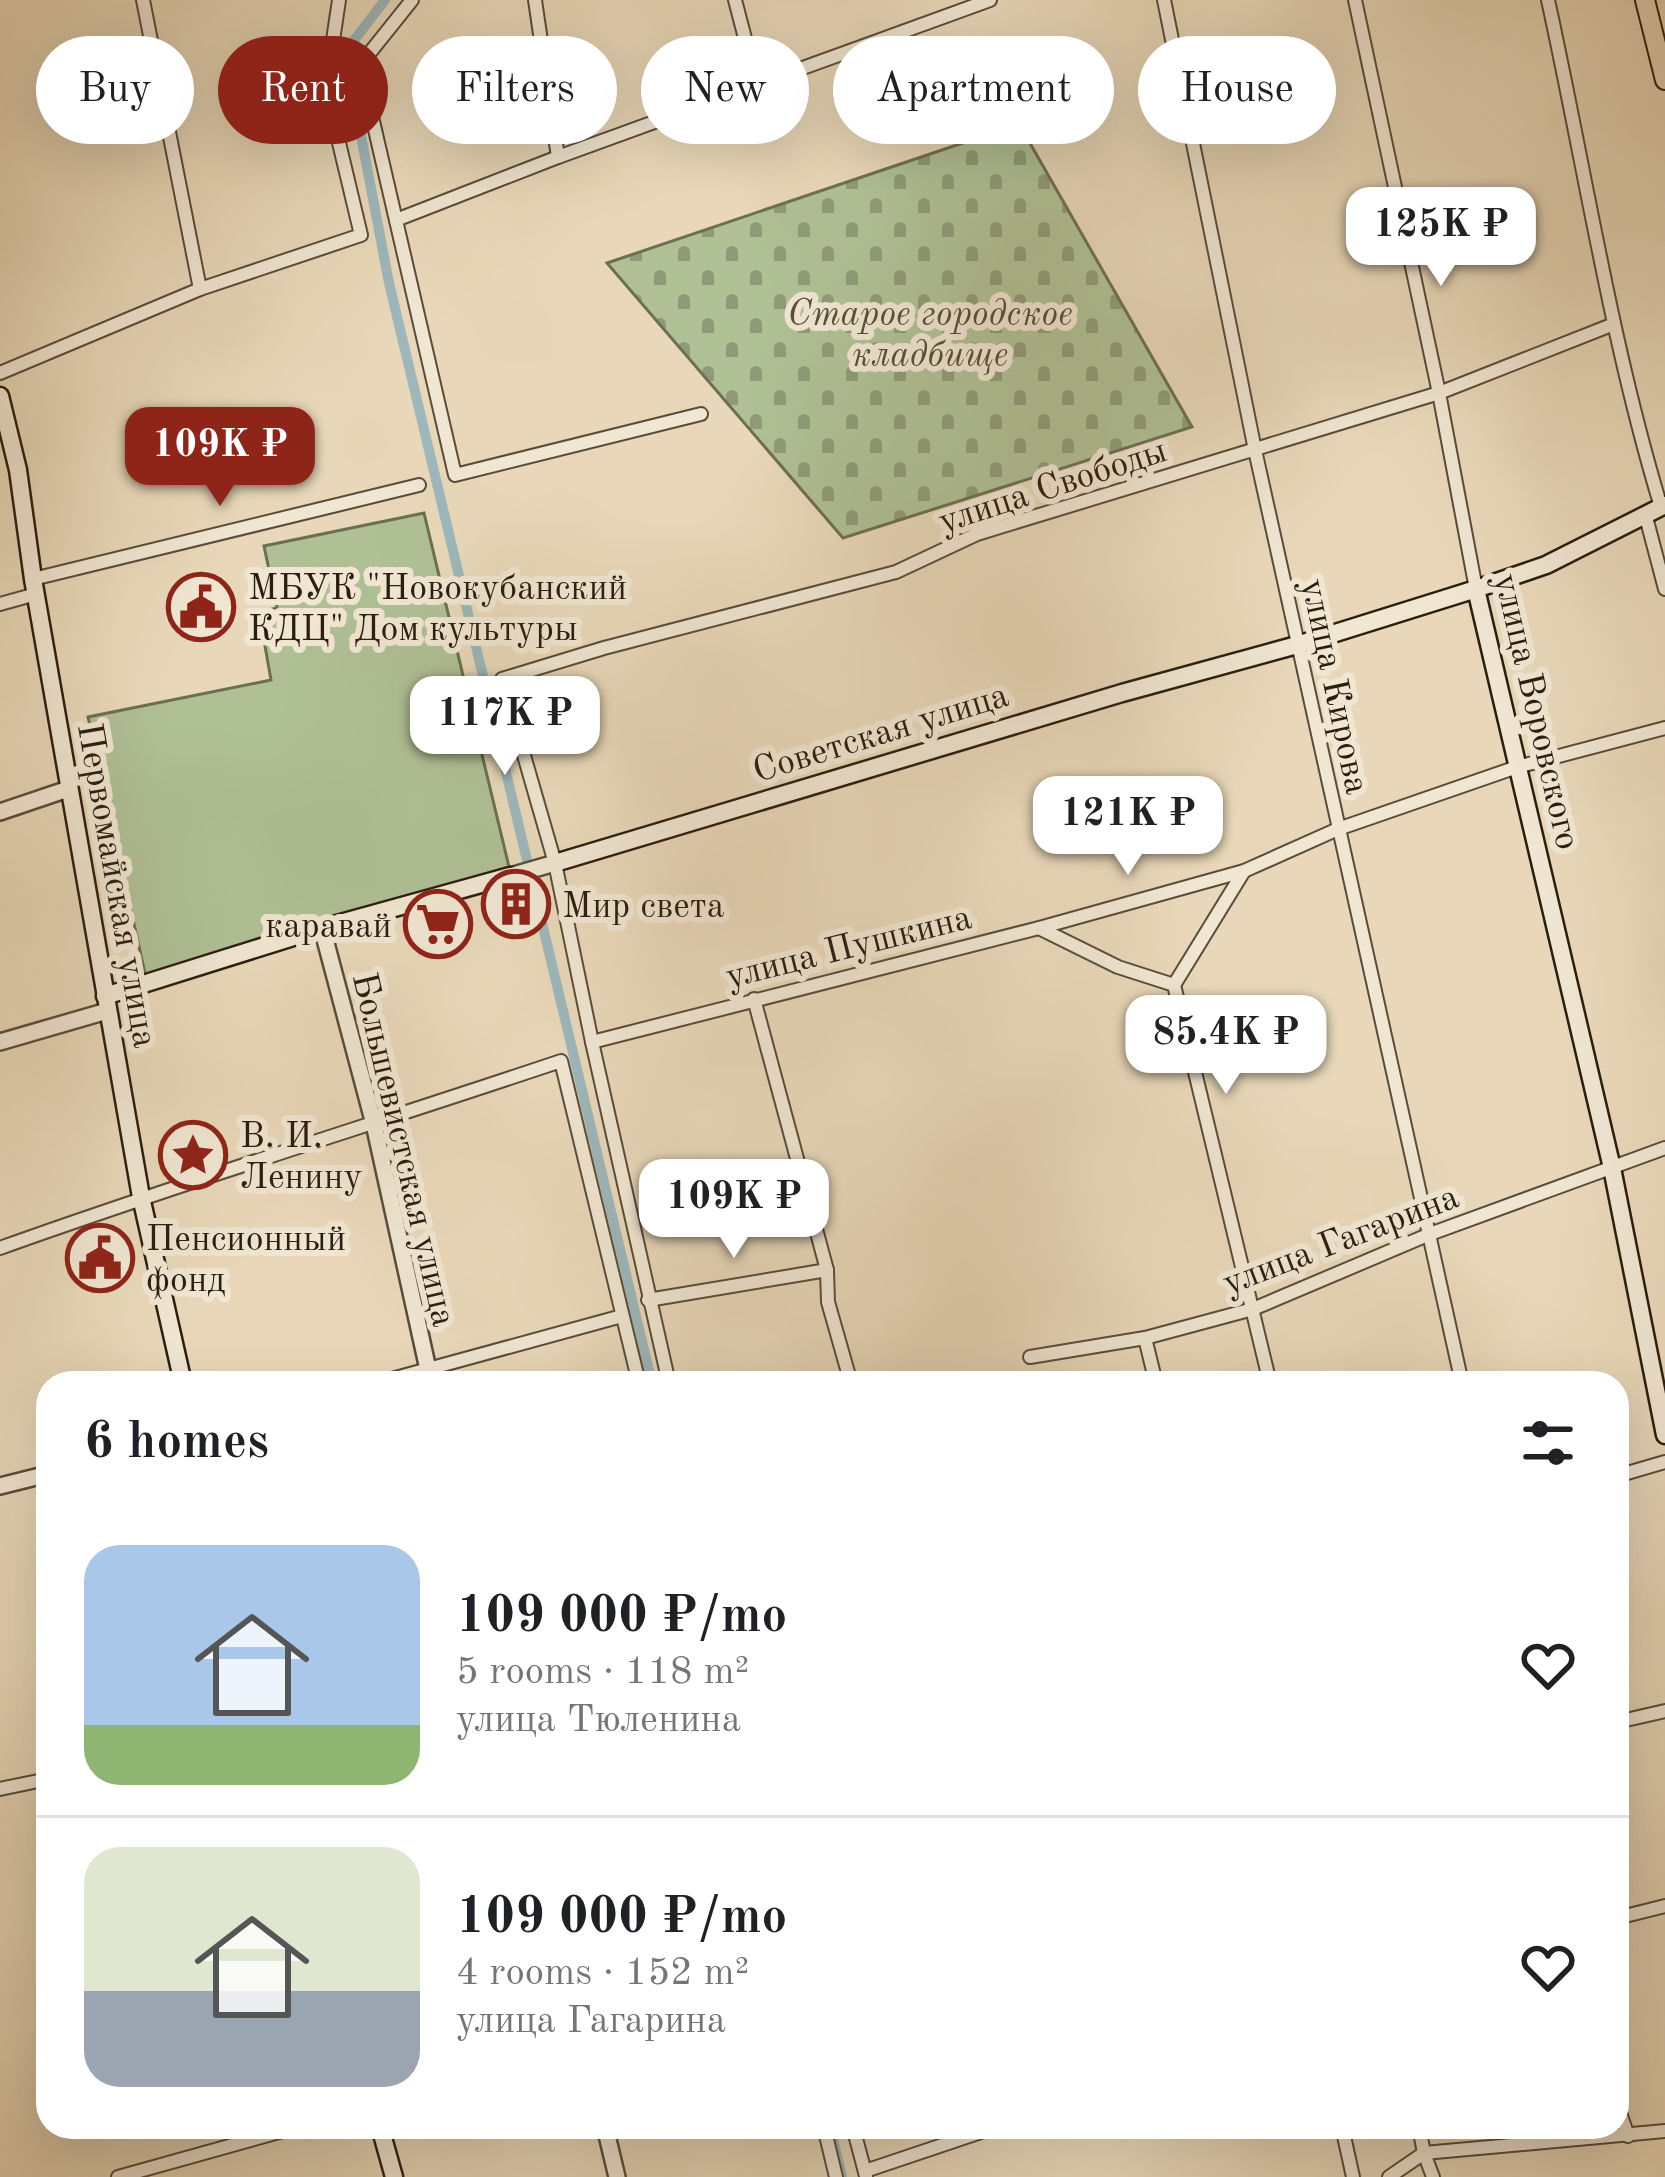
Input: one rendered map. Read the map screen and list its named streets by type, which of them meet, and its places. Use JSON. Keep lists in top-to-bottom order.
{
  "streets": {
    "main road": ["улица Воровского", "Советская улица", "Первомайская улица"],
    "street": [
      "улица Свободы",
      "улица Кирова",
      "улица Пушкина",
      "Большевистская улица",
      "улица Гагарина"
    ]
  },
  "crossings": [
    ["улица Свободы", "улица Кирова"],
    ["улица Свободы", "улица Воровского"],
    ["улица Свободы", "Советская улица"],
    ["улица Кирова", "Советская улица"],
    ["улица Кирова", "улица Пушкина"],
    ["улица Кирова", "улица Гагарина"],
    ["улица Воровского", "Советская улица"],
    ["улица Воровского", "улица Пушкина"],
    ["улица Воровского", "улица Гагарина"],
    ["Советская улица", "Первомайская улица"],
    ["Советская улица", "Большевистская улица"]
  ],
  "parks": ["Старое городское кладбище"],
  "places": {
    "public building": ["МБУК \"Новокубанский КДЦ\" Дом культуры", "Пенсионный фонд"],
    "building": ["Мир света"],
    "supermarket": ["каравай"],
    "place": ["В. И. Ленину"]
  },
  "page": {
    "chip": [
      "Buy",
      "Rent",
      "Filters",
      "New",
      "Apartment",
      "House"
    ],
    "price": [
      "125K ₽",
      "109K ₽",
      "117K ₽",
      "121K ₽",
      "85.4K ₽",
      "109K ₽"
    ],
    "heading": "6 homes",
    "list": [
      {
        "name": "109 000 ₽/mo",
        "note": "5 rooms · 118 m² · улица Тюленина"
      },
      {
        "name": "109 000 ₽/mo",
        "note": "4 rooms · 152 m² · улица Гагарина"
      }
    ]
  }
}
